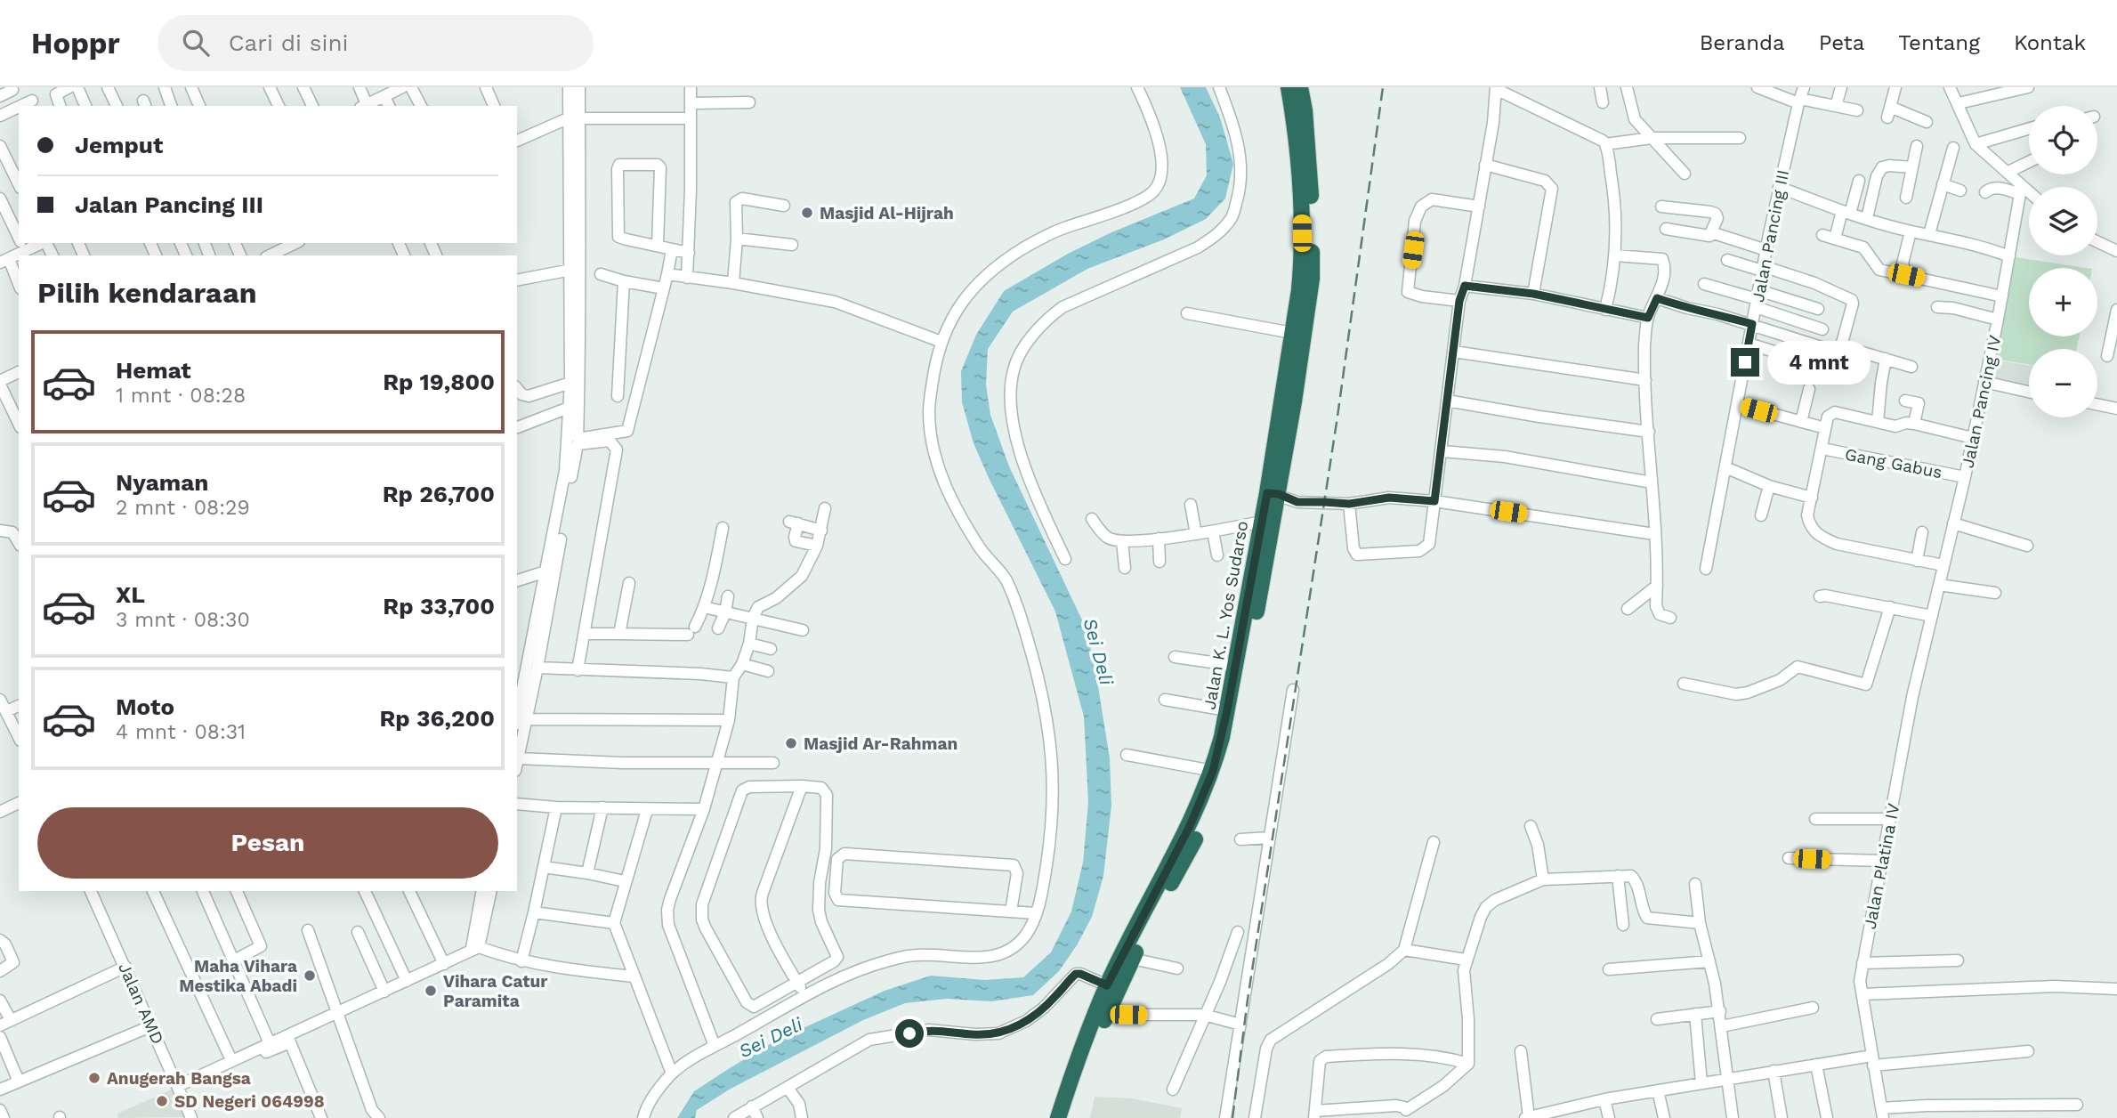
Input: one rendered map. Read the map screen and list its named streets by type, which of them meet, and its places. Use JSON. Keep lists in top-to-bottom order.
{
  "streets": {
    "highway": ["Jalan K. L. Yos Sudarso"],
    "street": [
      "Jalan Pancing III",
      "Jalan Pancing IV",
      "Gang Gabus",
      "Jalan Platina IV",
      "Jalan AMD"
    ]
  },
  "crossings": [
    ["Jalan Pancing IV", "Gang Gabus"],
    ["Jalan Pancing IV", "Jalan Platina IV"]
  ],
  "water": ["Sei Deli"],
  "places": [
    "Masjid Al-Hijrah",
    "Masjid Ar-Rahman",
    "Maha Vihara Mestika Abadi",
    "Vihara Catur Paramita",
    "Anugerah Bangsa",
    "SD Negeri 064998"
  ],
  "page": {
    "header": "Hoppr",
    "search": "Cari di sini",
    "nav": [
      "Beranda",
      "Peta",
      "Tentang",
      "Kontak"
    ],
    "map_buttons": ["+", "−"],
    "banner": ["Jemput", "Jalan Pancing III"],
    "heading": "Pilih kendaraan",
    "list": [
      {
        "name": "Hemat",
        "note": "1 mnt · 08:28",
        "value": "Rp 19,800"
      },
      {
        "name": "Nyaman",
        "note": "2 mnt · 08:29",
        "value": "Rp 26,700"
      },
      {
        "name": "XL",
        "note": "3 mnt · 08:30",
        "value": "Rp 33,700"
      },
      {
        "name": "Moto",
        "note": "4 mnt · 08:31",
        "value": "Rp 36,200"
      }
    ],
    "bubble": "4 mnt",
    "buttons": "Pesan"
  }
}
